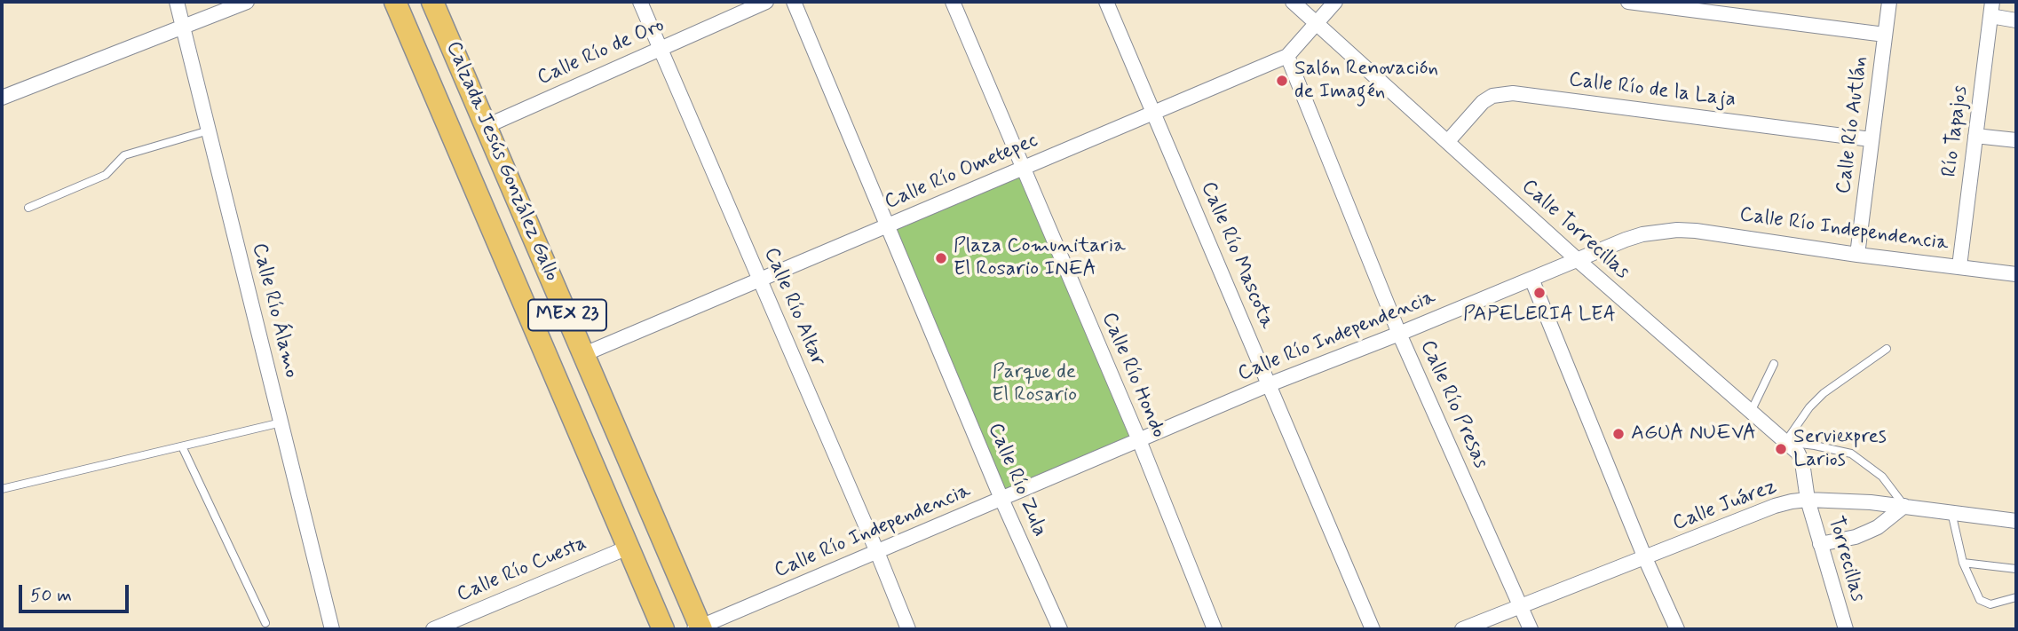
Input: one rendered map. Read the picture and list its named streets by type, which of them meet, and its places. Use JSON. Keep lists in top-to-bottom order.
{
  "streets": {
    "main road": ["Calzada Jesús González Gallo", "MEX 23"],
    "street": [
      "Calle Río de Oro",
      "Calle Río de la Laja",
      "Calle Río Autlán",
      "Río Tapajos",
      "Calle Río Ometepec",
      "Calle Torrecillas",
      "Calle Río Independencia",
      "Calle Río Mascota",
      "Calle Río Altar",
      "Calle Río Álamo",
      "Calle Río Hondo",
      "Calle Río Presas",
      "Calle Río Zula",
      "Calle Juárez",
      "Torrecillas",
      "Calle Río Cuesta"
    ]
  },
  "crossings": [
    ["Calle Río de Oro", "Calzada Jesús González Gallo"],
    ["Calle Río de Oro", "Calle Río Altar"],
    ["Calle Río de la Laja", "Calle Río Autlán"],
    ["Calle Río de la Laja", "Calle Torrecillas"],
    ["Calle Río Autlán", "Calle Río Independencia"],
    ["Río Tapajos", "Calle Río Independencia"],
    ["Calzada Jesús González Gallo", "Calle Río Ometepec"],
    ["Calzada Jesús González Gallo", "Calle Río Independencia"],
    ["Calzada Jesús González Gallo", "Calle Río Cuesta"],
    ["Calle Río Ometepec", "Calle Torrecillas"],
    ["Calle Río Ometepec", "Calle Río Mascota"],
    ["Calle Río Ometepec", "Calle Río Altar"],
    ["Calle Río Ometepec", "Calle Río Hondo"],
    ["Calle Río Ometepec", "Calle Río Presas"],
    ["Calle Río Ometepec", "Calle Río Zula"],
    ["Calle Torrecillas", "Calle Río Independencia"],
    ["Calle Torrecillas", "Calle Juárez"],
    ["Calle Torrecillas", "Torrecillas"],
    ["Calle Río Independencia", "Calle Río Mascota"],
    ["Calle Río Independencia", "Calle Río Altar"],
    ["Calle Río Independencia", "Calle Río Hondo"],
    ["Calle Río Independencia", "Calle Río Presas"],
    ["Calle Río Independencia", "Calle Río Zula"],
    ["Calle Río Presas", "Calle Juárez"],
    ["Calle Juárez", "Torrecillas"]
  ],
  "parks": ["Parque de El Rosario"],
  "places": [
    "Salón Renovación de Imagén",
    "Plaza Comunitaria El Rosario INEA",
    "PAPELERIA LEA",
    "AGUA NUEVA",
    "Serviexpres Larios"
  ],
  "scale_bar": "50 m"
}
